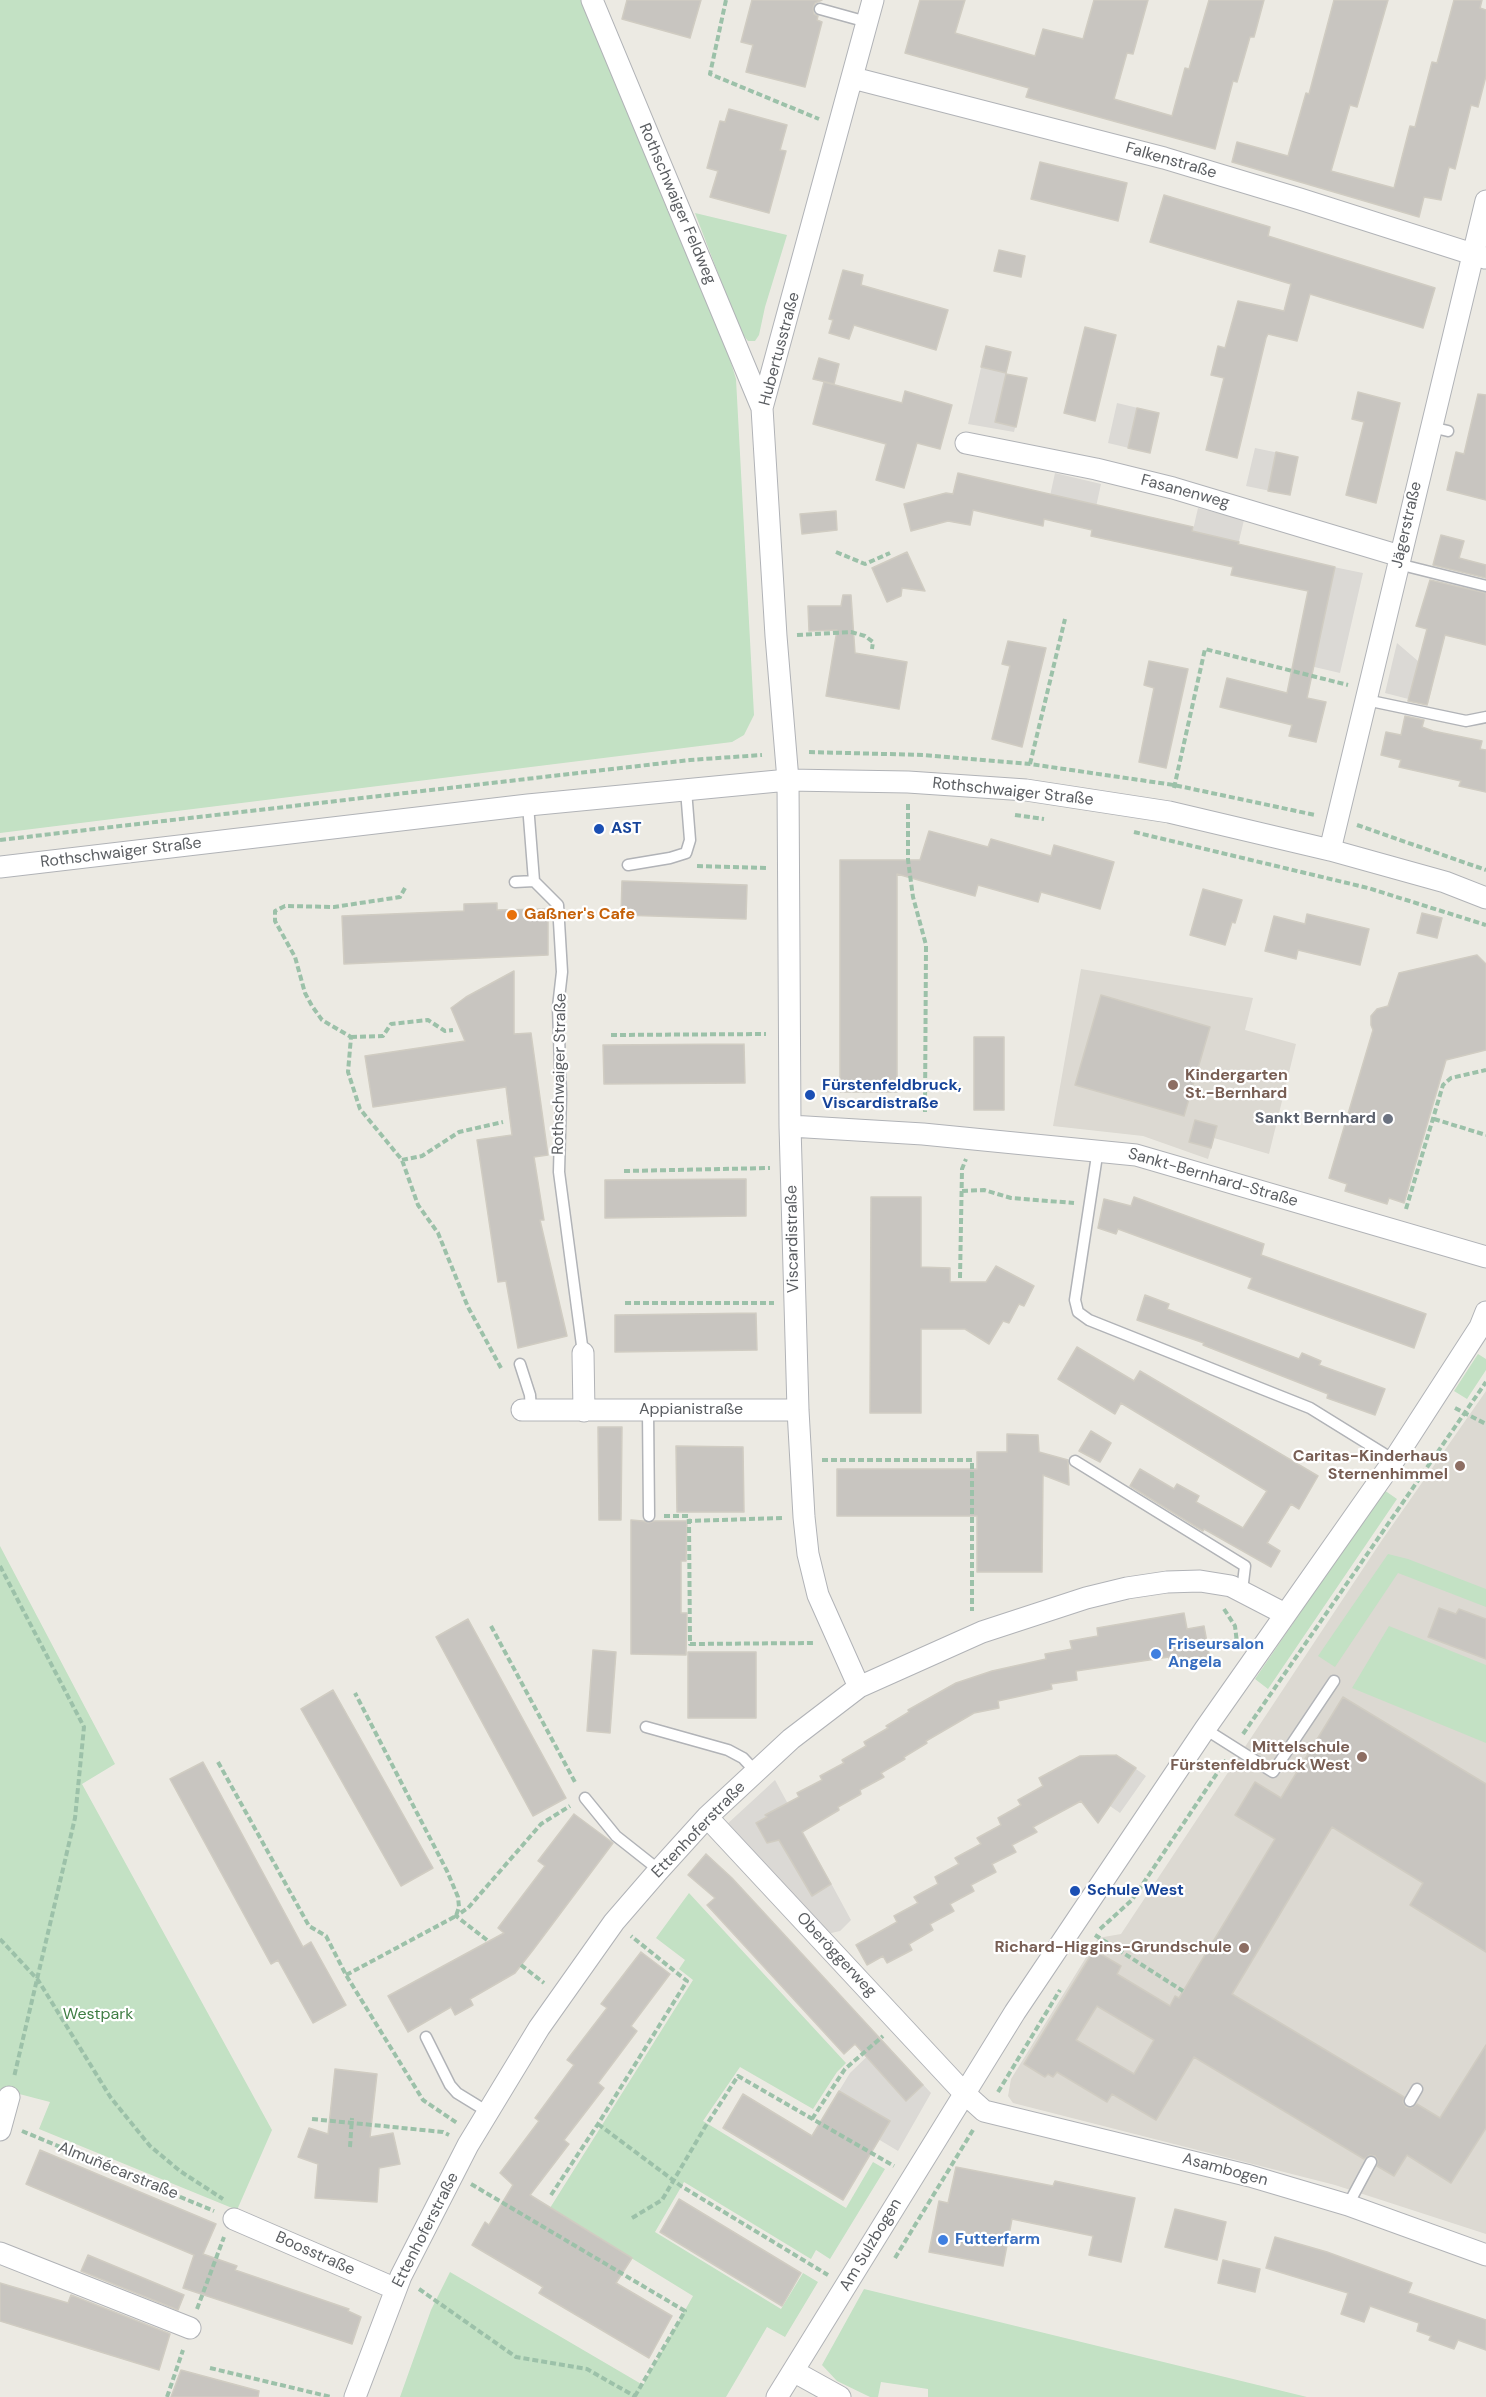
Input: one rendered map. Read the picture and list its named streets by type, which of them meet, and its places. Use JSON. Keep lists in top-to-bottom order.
{
  "streets": {
    "street": [
      "Falkenstraße",
      "Rothschwaiger Feldweg",
      "Hubertusstraße",
      "Fasanenweg",
      "Jägerstraße",
      "Rothschwaiger Straße",
      "Sankt-Bernhard-Straße",
      "Viscardistraße",
      "Appianistraße",
      "Ettenhoferstraße",
      "Oberöggerweg",
      "Asambogen",
      "Am Sulzbogen",
      "Boosstraße"
    ],
    "path": ["Almuñécarstraße"]
  },
  "crossings": [
    ["Falkenstraße", "Hubertusstraße"],
    ["Falkenstraße", "Jägerstraße"],
    ["Rothschwaiger Feldweg", "Hubertusstraße"],
    ["Hubertusstraße", "Rothschwaiger Straße"],
    ["Hubertusstraße", "Viscardistraße"],
    ["Fasanenweg", "Jägerstraße"],
    ["Jägerstraße", "Rothschwaiger Straße"],
    ["Rothschwaiger Straße", "Viscardistraße"],
    ["Sankt-Bernhard-Straße", "Viscardistraße"],
    ["Viscardistraße", "Appianistraße"],
    ["Viscardistraße", "Ettenhoferstraße"],
    ["Ettenhoferstraße", "Oberöggerweg"],
    ["Ettenhoferstraße", "Am Sulzbogen"],
    ["Ettenhoferstraße", "Boosstraße"],
    ["Oberöggerweg", "Asambogen"],
    ["Oberöggerweg", "Am Sulzbogen"],
    ["Asambogen", "Am Sulzbogen"],
    ["Almuñécarstraße", "Boosstraße"]
  ],
  "parks": ["Westpark"],
  "places": [
    "AST",
    "Gaßner's Cafe",
    "Kindergarten St.-Bernhard",
    "Fürstenfeldbruck, Viscardistraße",
    "Sankt Bernhard",
    "Caritas-Kinderhaus Sternenhimmel",
    "Friseursalon Angela",
    "Mittelschule Fürstenfeldbruck West",
    "Schule West",
    "Richard-Higgins-Grundschule",
    "Futterfarm"
  ]
}
